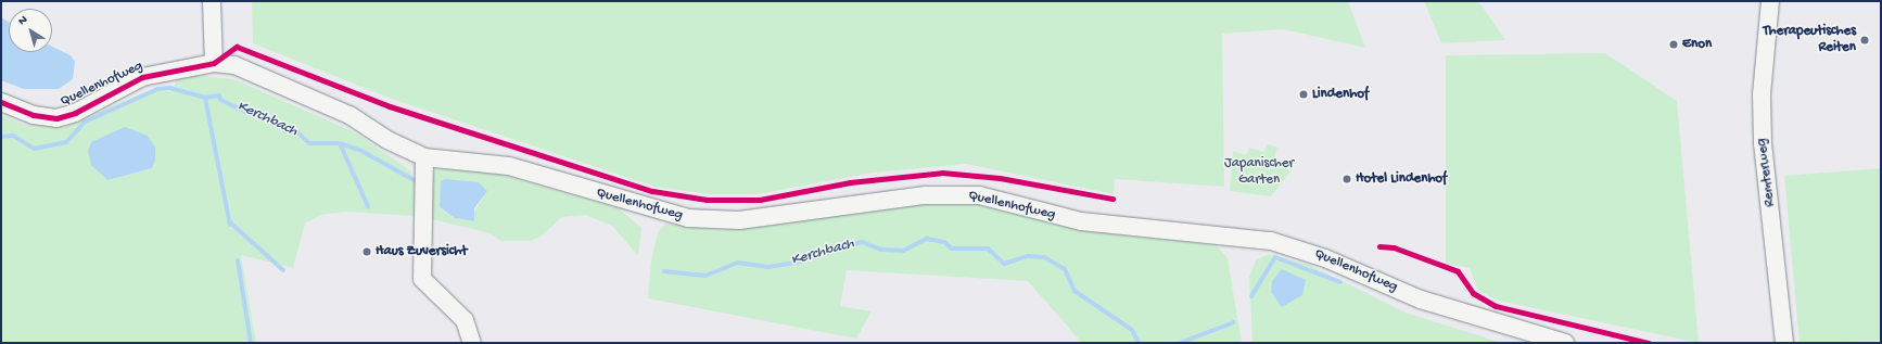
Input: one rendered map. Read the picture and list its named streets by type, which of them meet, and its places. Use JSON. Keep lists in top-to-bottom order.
{
  "streets": {
    "street": ["Quellenhofweg", "Remterweg"]
  },
  "water": ["Kerchbach"],
  "parks": ["Japanischer Garten"],
  "places": [
    "Therapeutisches Reiten",
    "Enon",
    "Lindenhof",
    "Hotel Lindenhof",
    "Haus Zuversicht"
  ],
  "north": "top left"
}
